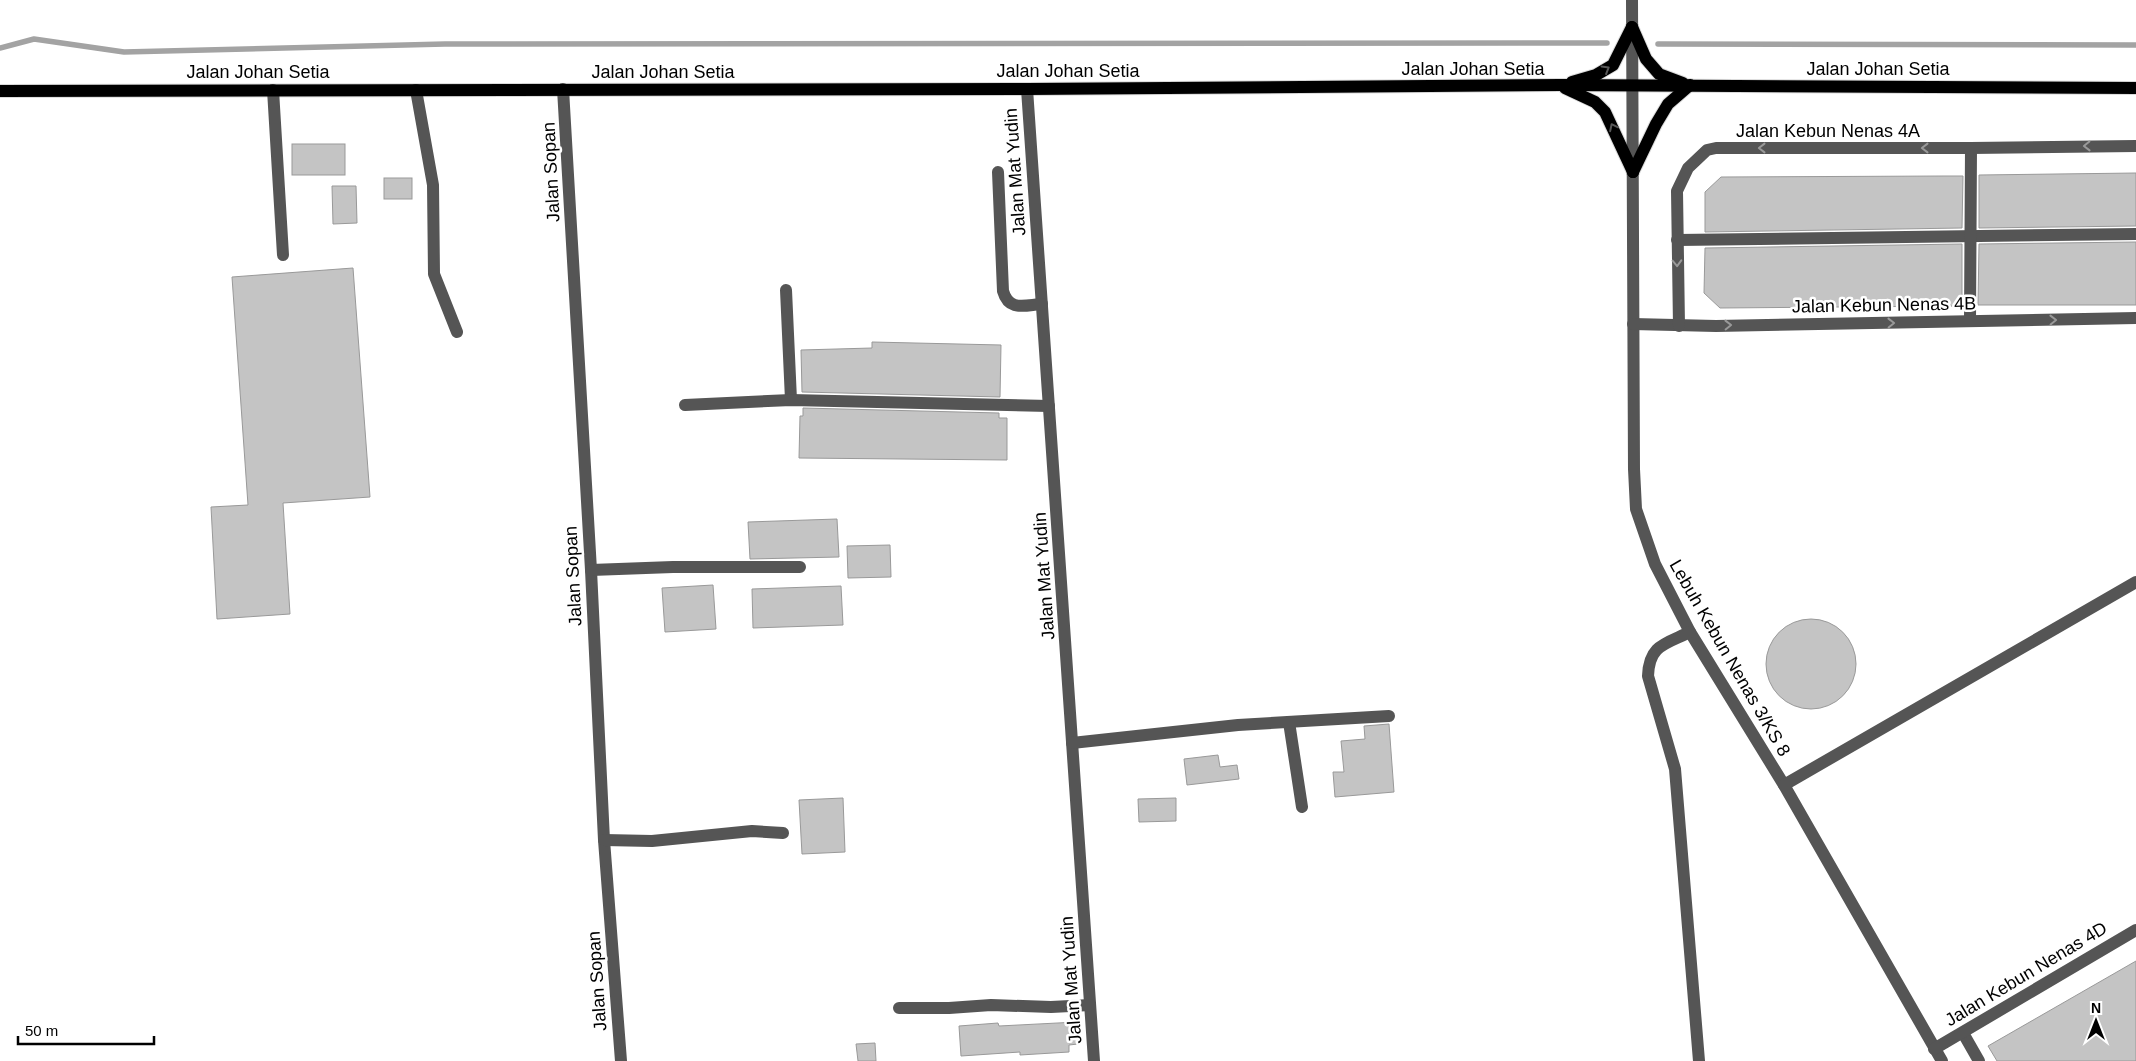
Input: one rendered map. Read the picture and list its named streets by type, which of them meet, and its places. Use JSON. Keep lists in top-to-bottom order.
{
  "streets": {
    "main road": ["Jalan Johan Setia"],
    "street": [
      "Jalan Kebun Nenas 4A",
      "Jalan Sopan",
      "Jalan Mat Yudin",
      "Jalan Kebun Nenas 4B",
      "Lebuh Kebun Nenas 3/KS 8",
      "Jalan Kebun Nenas 4D"
    ]
  },
  "crossings": [
    ["Jalan Johan Setia", "Jalan Sopan"],
    ["Jalan Johan Setia", "Jalan Mat Yudin"],
    ["Jalan Johan Setia", "Lebuh Kebun Nenas 3/KS 8"],
    ["Jalan Kebun Nenas 4A", "Jalan Kebun Nenas 4B"],
    ["Jalan Kebun Nenas 4B", "Lebuh Kebun Nenas 3/KS 8"],
    ["Lebuh Kebun Nenas 3/KS 8", "Jalan Kebun Nenas 4D"]
  ],
  "scale_bar": "50 m",
  "north": "top"
}
